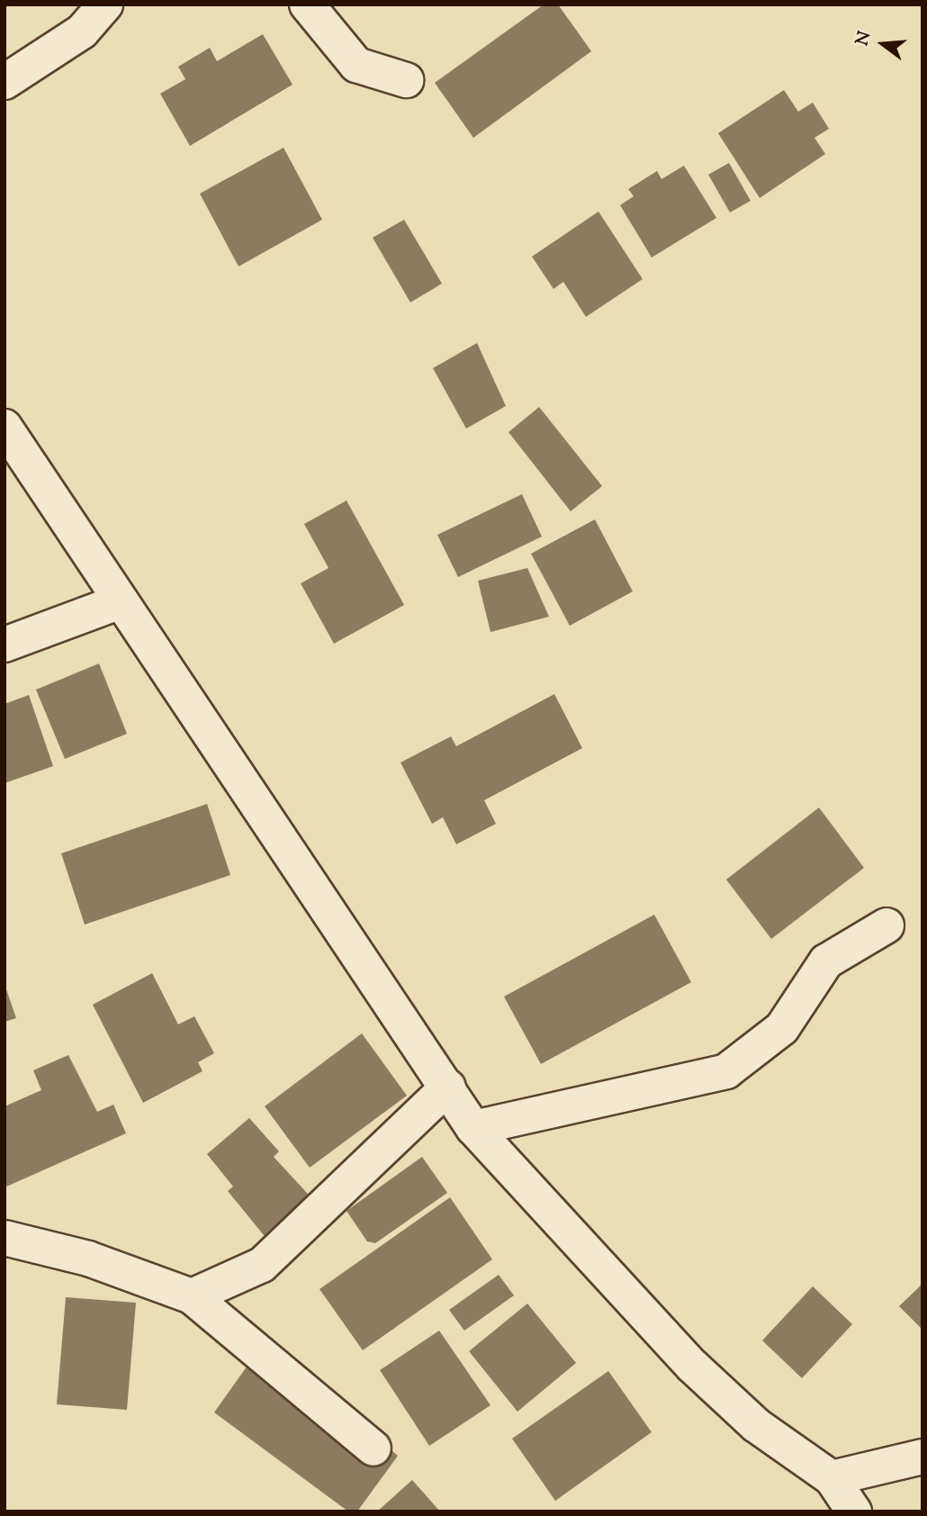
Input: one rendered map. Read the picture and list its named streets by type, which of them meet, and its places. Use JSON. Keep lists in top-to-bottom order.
{
  "north": "left"
}
